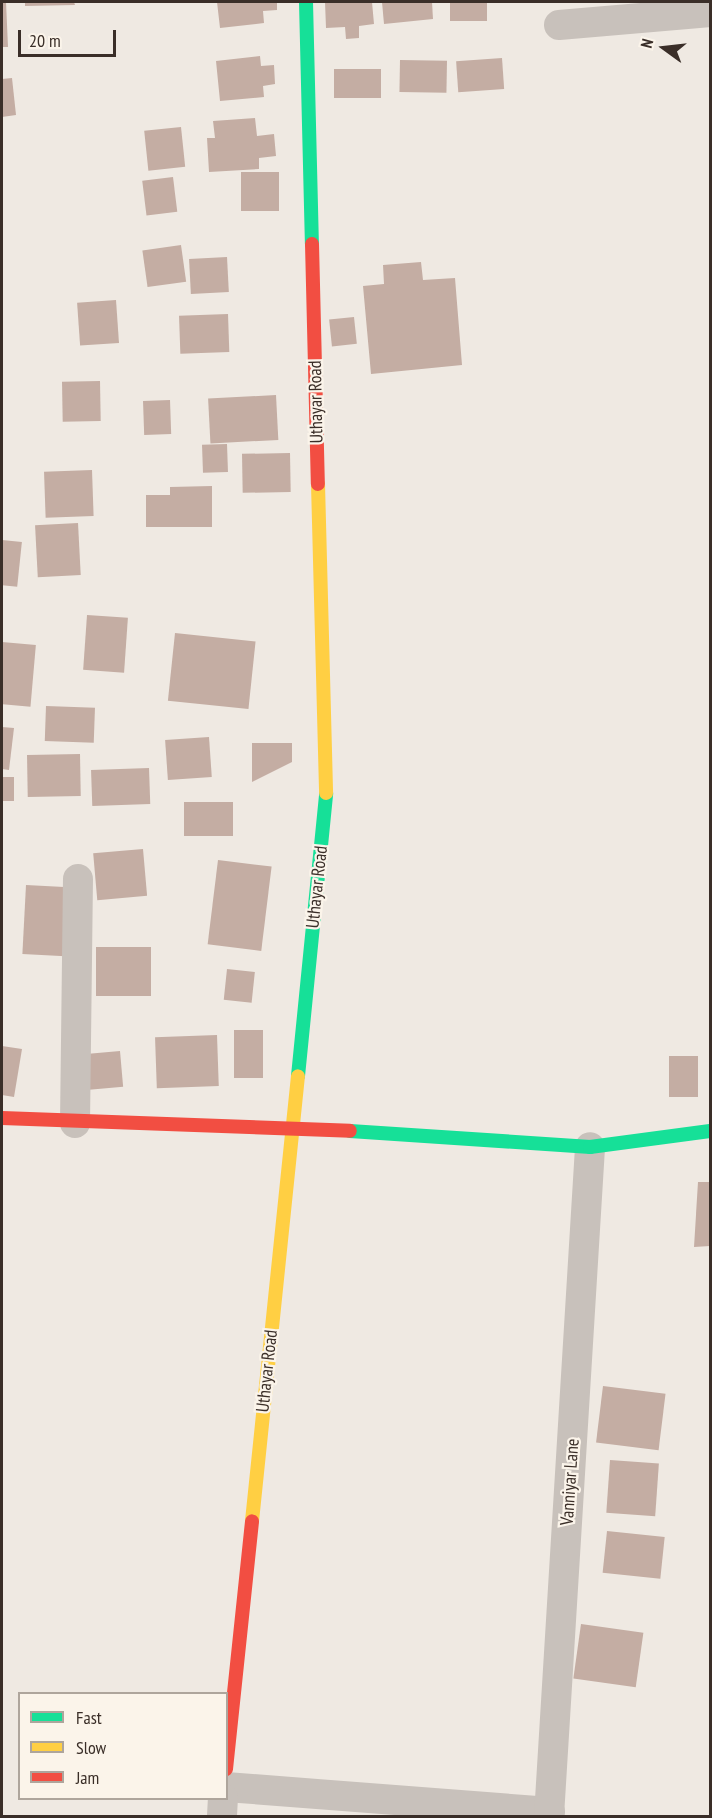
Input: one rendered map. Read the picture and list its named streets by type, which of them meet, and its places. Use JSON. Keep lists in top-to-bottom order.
{
  "streets": {
    "street": ["Uthayar Road", "Vanniyar Lane"]
  },
  "legend": ["Fast", "Slow", "Jam"],
  "scale_bar": "20 m",
  "north": "left"
}
